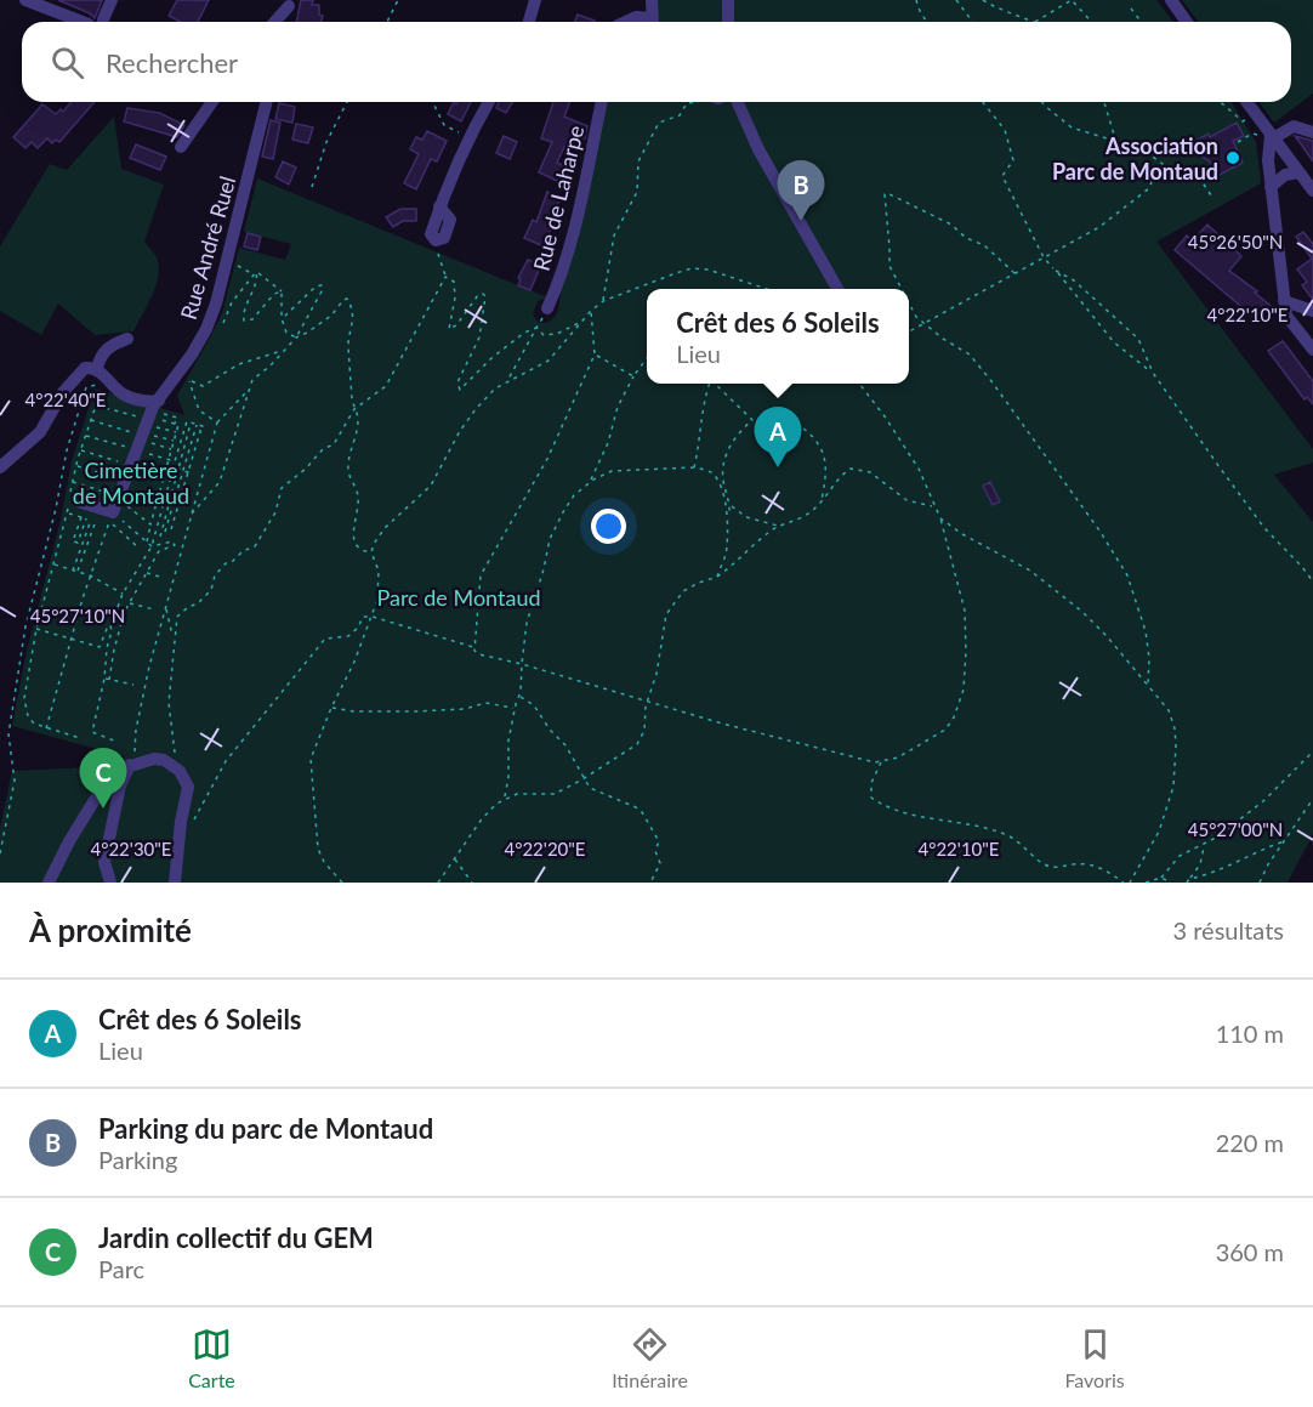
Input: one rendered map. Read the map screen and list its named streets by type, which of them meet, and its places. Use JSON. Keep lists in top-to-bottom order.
{
  "streets": {
    "street": ["Rue de Laharpe", "Rue André Ruel"]
  },
  "parks": ["Cimetière de Montaud", "Parc de Montaud"],
  "places": ["Association Parc de Montaud"],
  "page": {
    "search": "Rechercher",
    "pins": ["B", "A", "C"],
    "popup": ["Crêt des 6 Soleils", "Lieu"],
    "heading": ["À proximité", "3 résultats"],
    "list": [
      {
        "mark": "A",
        "name": "Crêt des 6 Soleils",
        "note": "Lieu",
        "value": "110 m"
      },
      {
        "mark": "B",
        "name": "Parking du parc de Montaud",
        "note": "Parking",
        "value": "220 m"
      },
      {
        "mark": "C",
        "name": "Jardin collectif du GEM",
        "note": "Parc",
        "value": "360 m"
      }
    ],
    "nav": ["Carte", "Itinéraire", "Favoris"]
  },
  "coordinates": [
    "45°26'50\"N",
    "4°22'10\"E",
    "4°22'40\"E",
    "45°27'10\"N",
    "45°27'00\"N",
    "4°22'30\"E",
    "4°22'20\"E"
  ]
}
